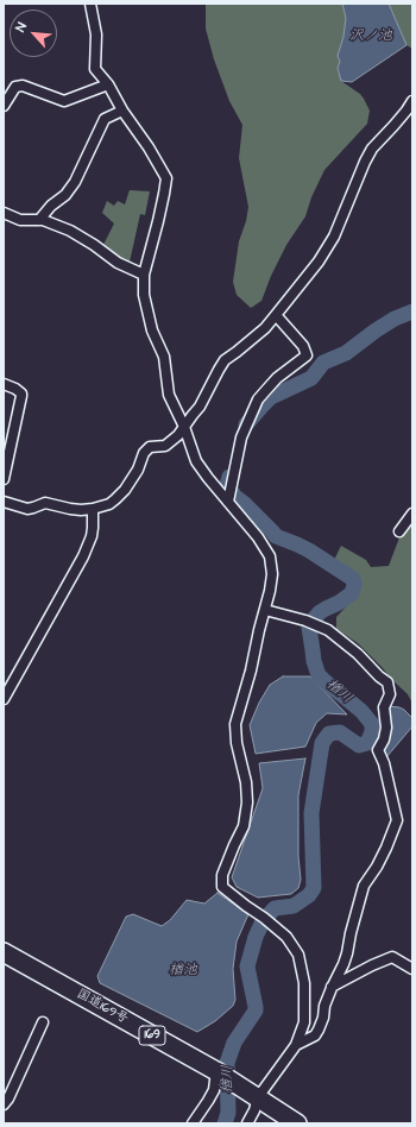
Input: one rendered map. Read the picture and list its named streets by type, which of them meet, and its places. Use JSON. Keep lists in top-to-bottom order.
{
  "streets": {
    "highway": ["国道169号", "169"]
  },
  "water": ["沢ノ池", "楢川", "楢池"],
  "north": "top left"
}
